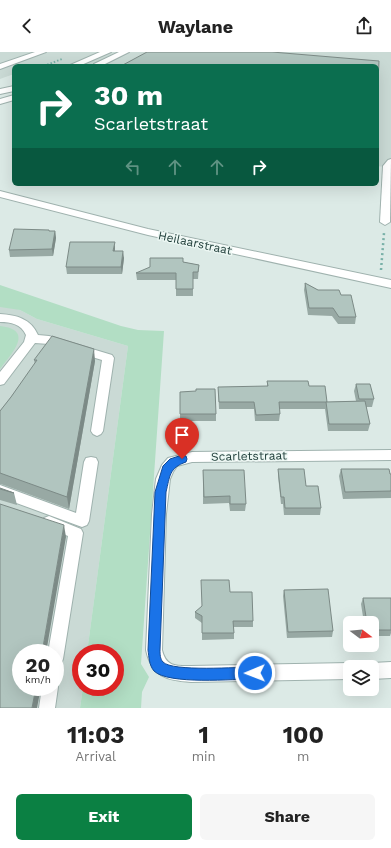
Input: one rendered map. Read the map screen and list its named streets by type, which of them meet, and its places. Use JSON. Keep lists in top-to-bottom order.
{
  "streets": {
    "street": ["Heilaarstraat", "Scarletstraat"]
  },
  "north": "right",
  "page": {
    "header": "Waylane",
    "turn": ["30 m", "Scarletstraat"],
    "speed": "20 km/h",
    "limit": "30",
    "eta": [
      "11:03",
      "Arrival",
      "1",
      "min",
      "100",
      "m"
    ],
    "buttons": ["Exit", "Share"]
  }
}
